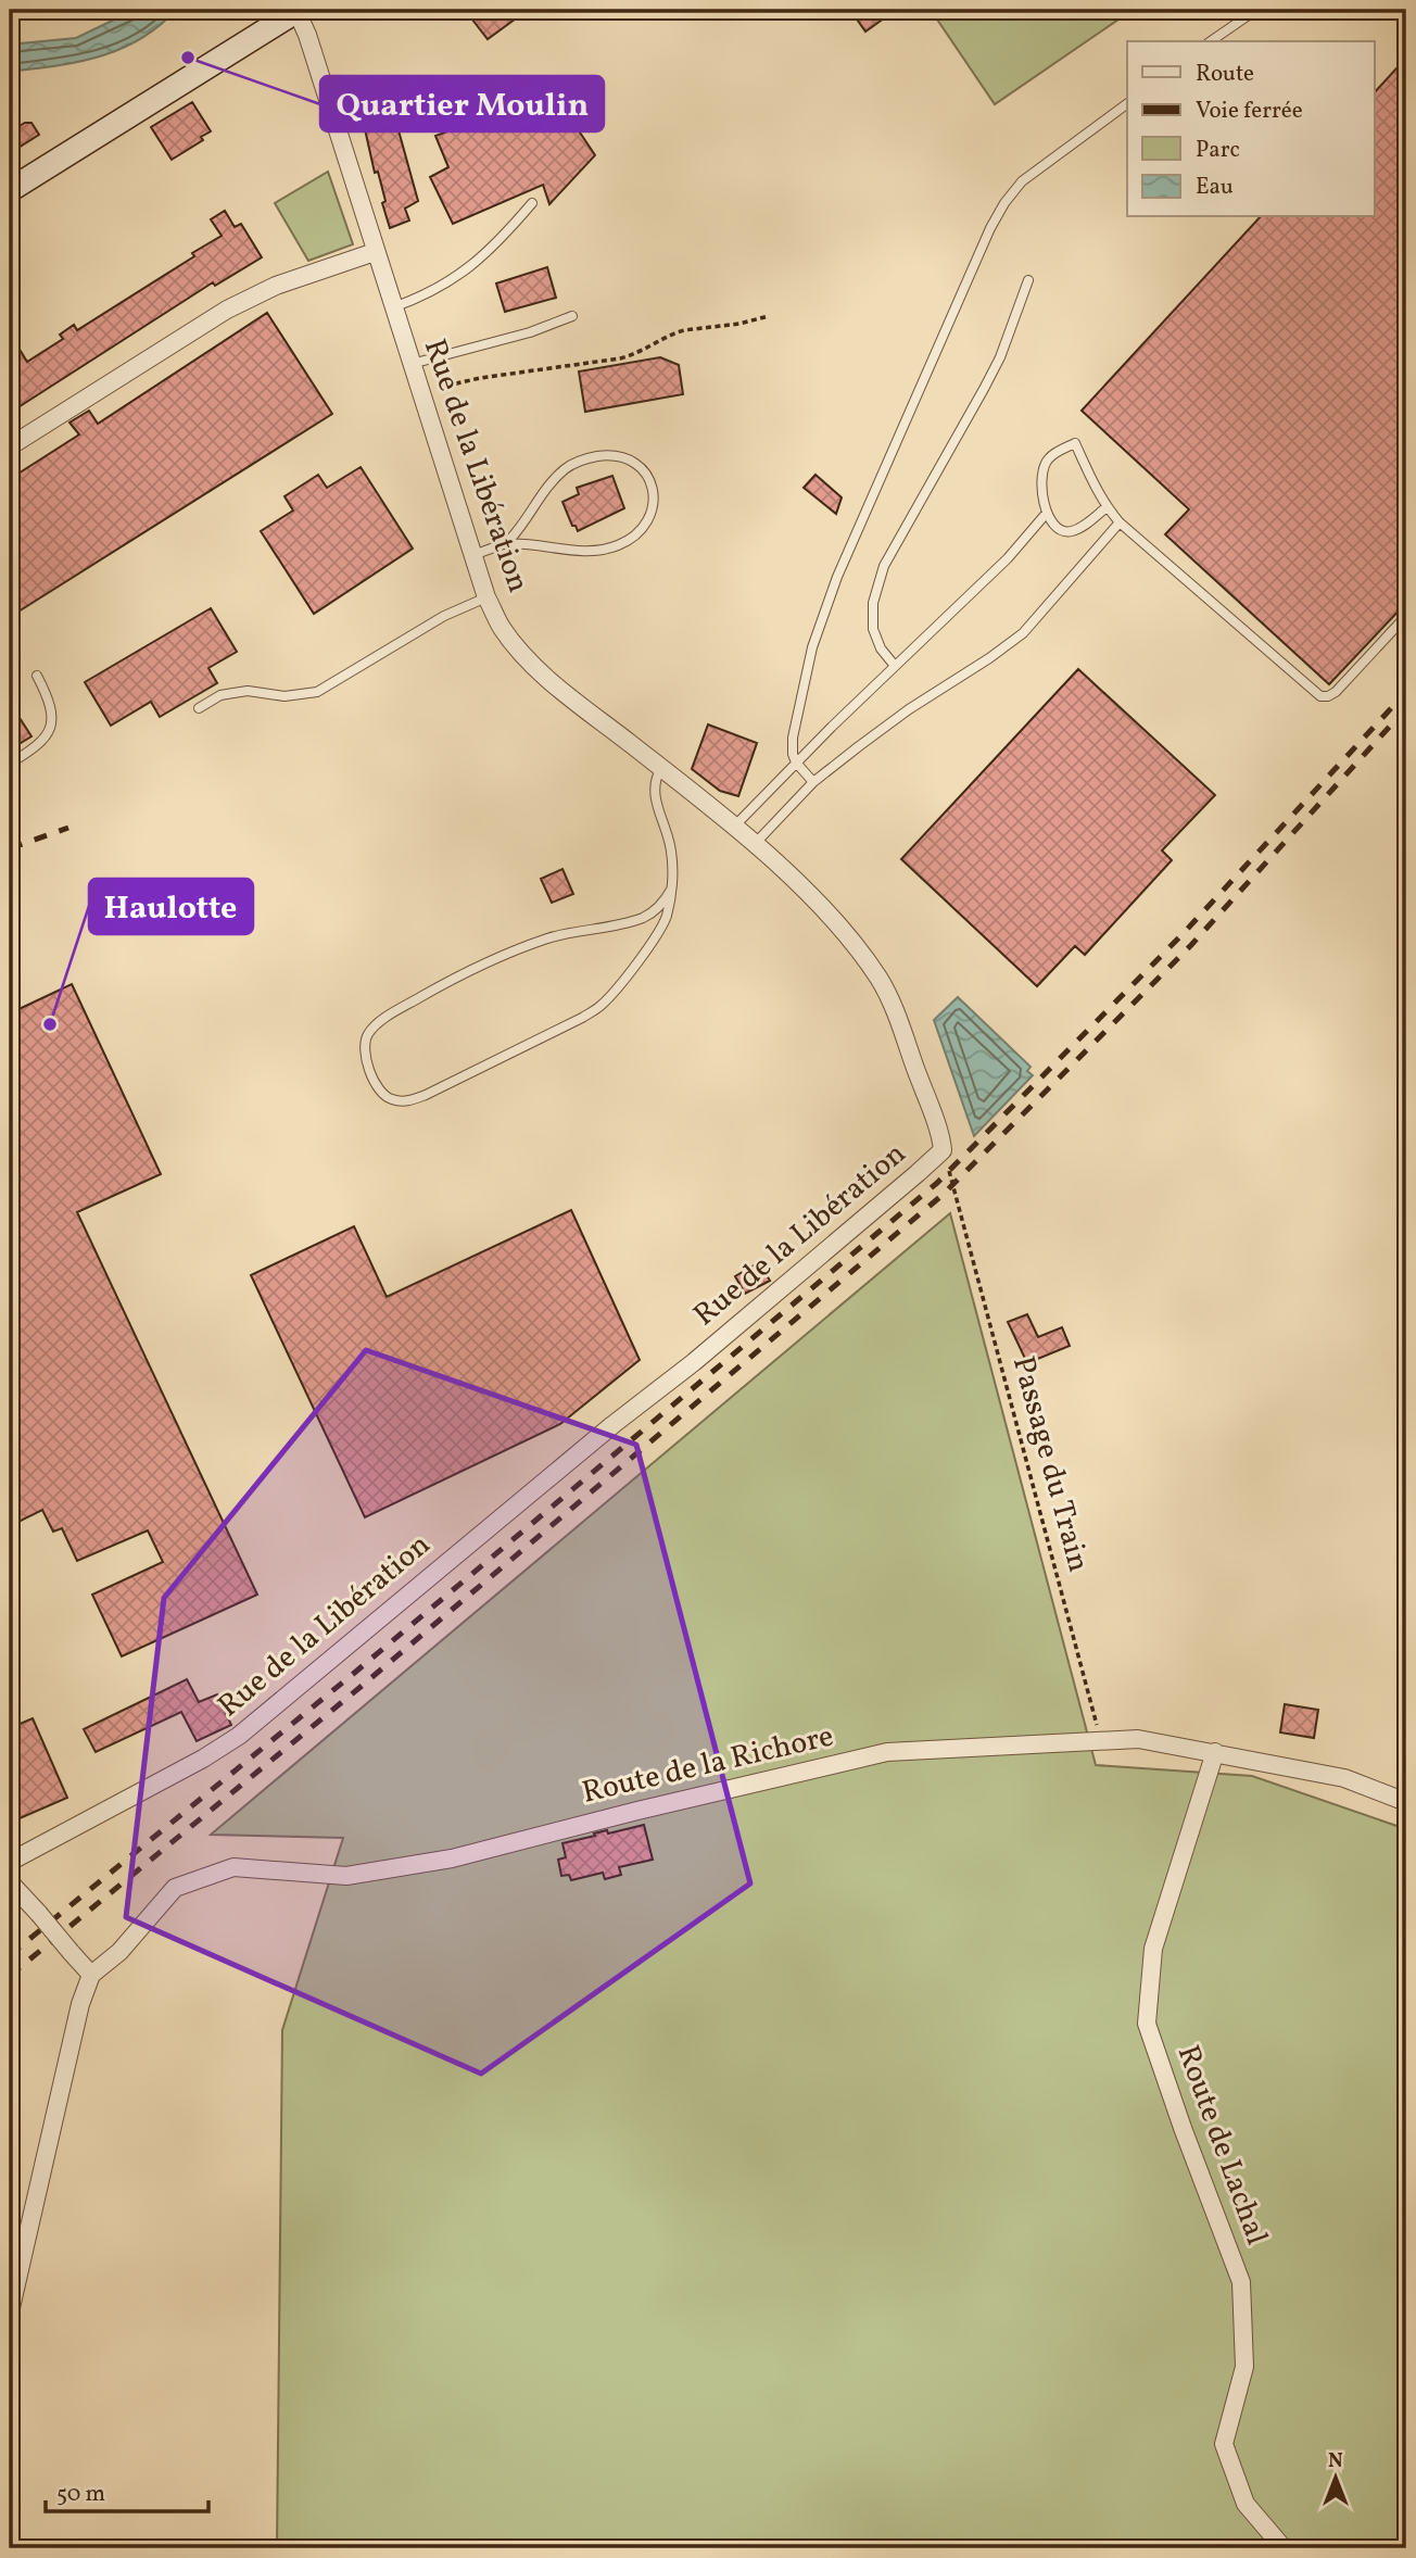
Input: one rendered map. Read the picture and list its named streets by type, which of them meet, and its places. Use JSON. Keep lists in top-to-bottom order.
{
  "streets": {
    "street": ["Rue de la Libération", "Route de la Richore", "Route de Lachal"],
    "path": ["Passage du Train"]
  },
  "crossings": [
    ["Rue de la Libération", "Passage du Train"],
    ["Passage du Train", "Route de la Richore"],
    ["Route de la Richore", "Route de Lachal"]
  ],
  "places": ["Quartier Moulin", "Haulotte"],
  "legend": [
    "Route",
    "Voie ferrée",
    "Parc",
    "Eau"
  ],
  "scale_bar": "50 m",
  "north": "top"
}
